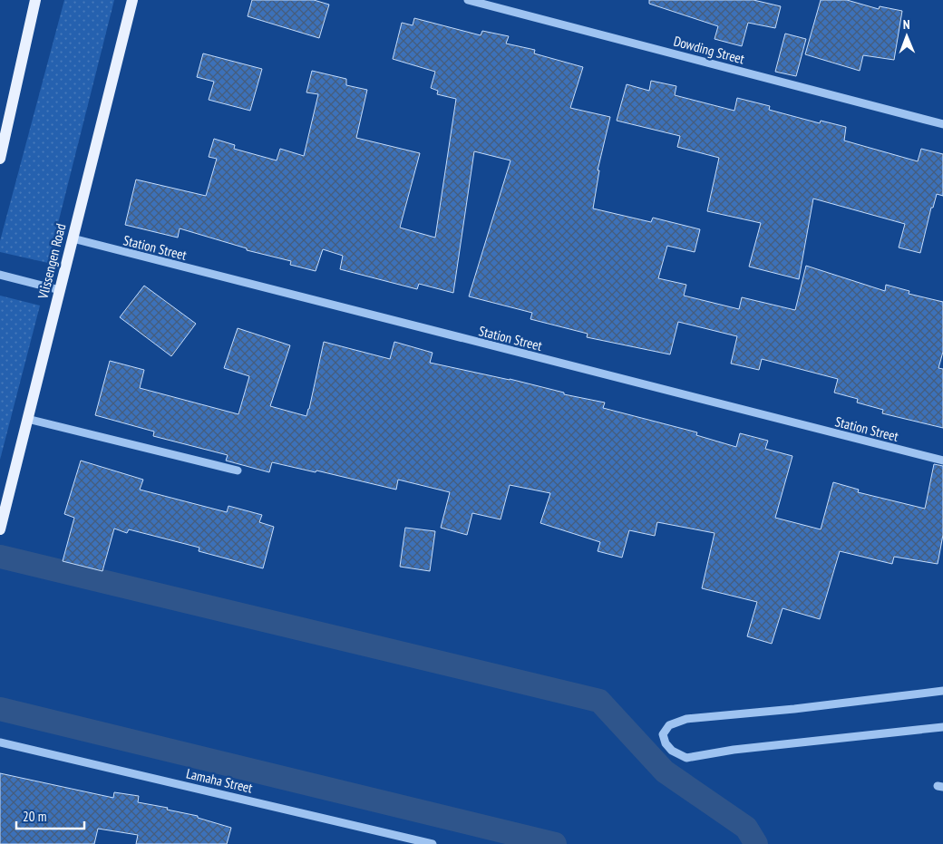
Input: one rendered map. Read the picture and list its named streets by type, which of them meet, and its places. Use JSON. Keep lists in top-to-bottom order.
{
  "streets": {
    "main road": ["Vlissengen Road"],
    "street": ["Dowding Street", "Station Street", "Lamaha Street"]
  },
  "crossings": [
    ["Station Street", "Vlissengen Road"]
  ],
  "scale_bar": "20 m",
  "north": "top"
}
